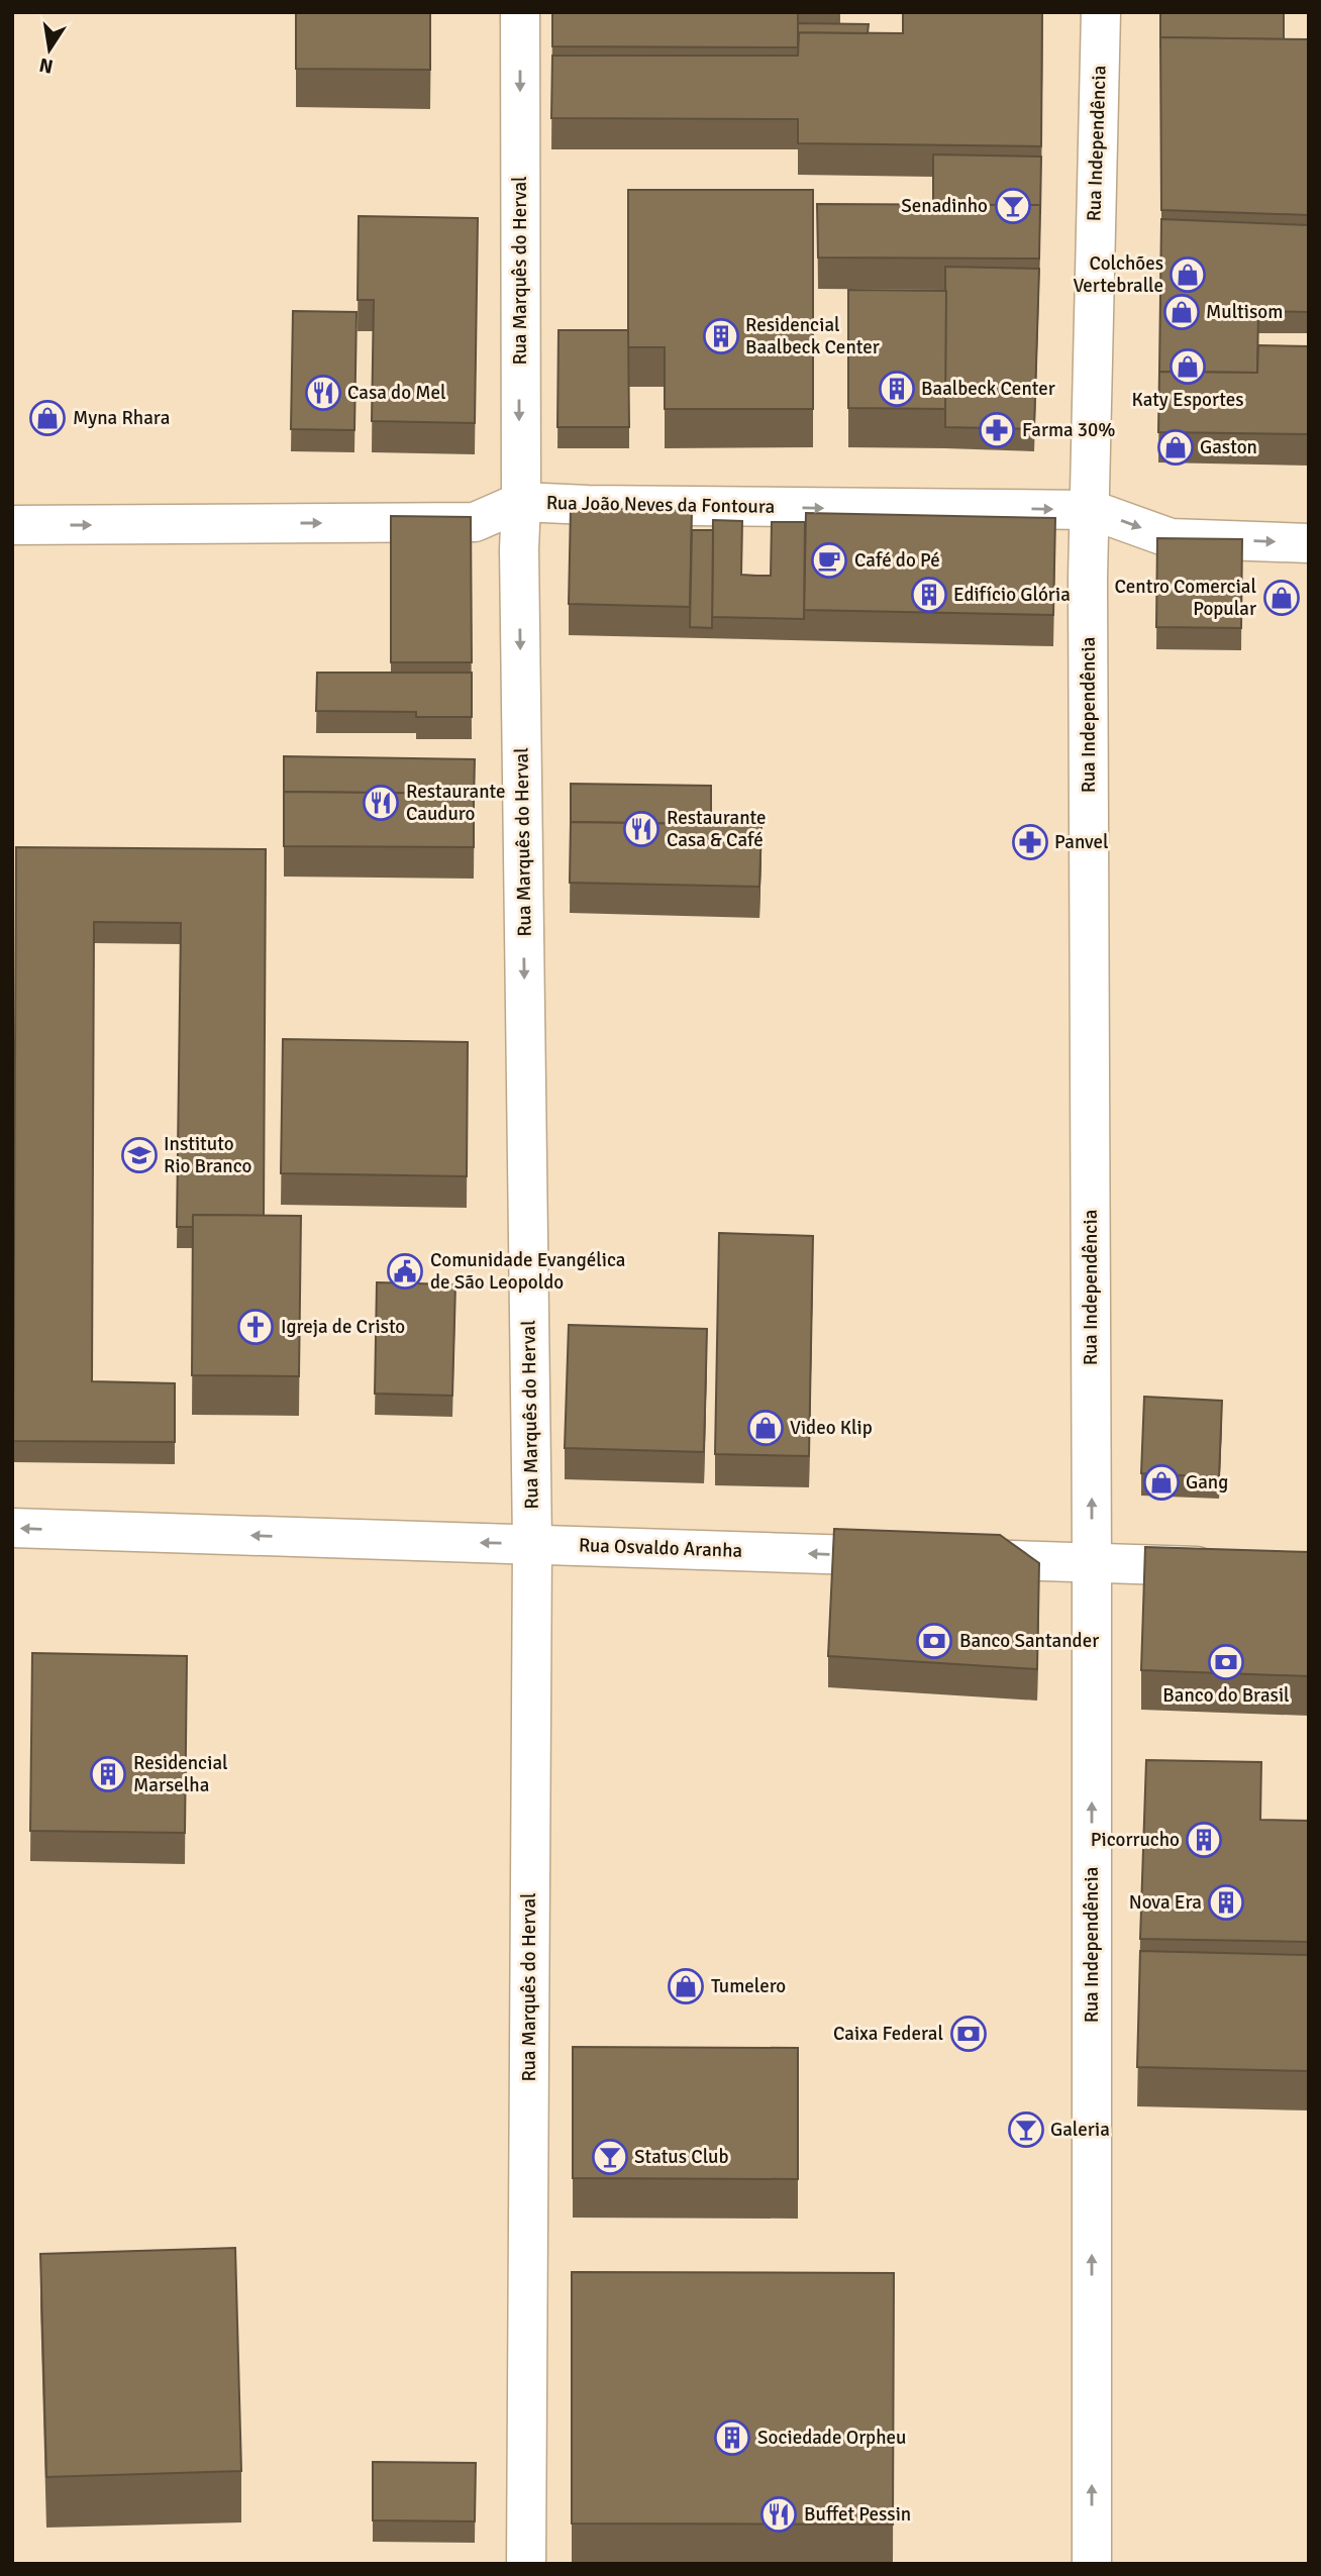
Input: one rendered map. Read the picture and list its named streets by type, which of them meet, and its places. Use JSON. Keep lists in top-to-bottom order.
{
  "streets": {
    "street": [
      "Rua Independência",
      "Rua Marquês do Herval",
      "Rua João Neves da Fontoura",
      "Rua Osvaldo Aranha"
    ]
  },
  "crossings": [
    ["Rua Independência", "Rua João Neves da Fontoura"],
    ["Rua Independência", "Rua Osvaldo Aranha"],
    ["Rua Marquês do Herval", "Rua João Neves da Fontoura"],
    ["Rua Marquês do Herval", "Rua Osvaldo Aranha"]
  ],
  "one_way": [
    "Rua Independência",
    "Rua Marquês do Herval",
    "Rua João Neves da Fontoura",
    "Rua Osvaldo Aranha"
  ],
  "places": {
    "bar": ["Senadinho", "Galeria", "Status Club"],
    "shop": [
      "Colchões Vertebralle",
      "Multisom",
      "Katy Esportes",
      "Myna Rhara",
      "Gaston",
      "Centro Comercial Popular",
      "Video Klip",
      "Gang",
      "Tumelero"
    ],
    "building": [
      "Residencial Baalbeck Center",
      "Baalbeck Center",
      "Edifício Glória",
      "Residencial Marselha",
      "Picorrucho",
      "Nova Era",
      "Sociedade Orpheu"
    ],
    "restaurant": [
      "Casa do Mel",
      "Restaurante Cauduro",
      "Restaurante Casa & Café",
      "Buffet Pessin"
    ],
    "pharmacy": ["Farma 30%", "Panvel"],
    "cafe": ["Café do Pé"],
    "school or university": ["Instituto Rio Branco"],
    "public building": ["Comunidade Evangélica de São Leopoldo"],
    "church": ["Igreja de Cristo"],
    "bank": ["Banco Santander", "Banco do Brasil", "Caixa Federal"]
  },
  "north": "bottom"
}
